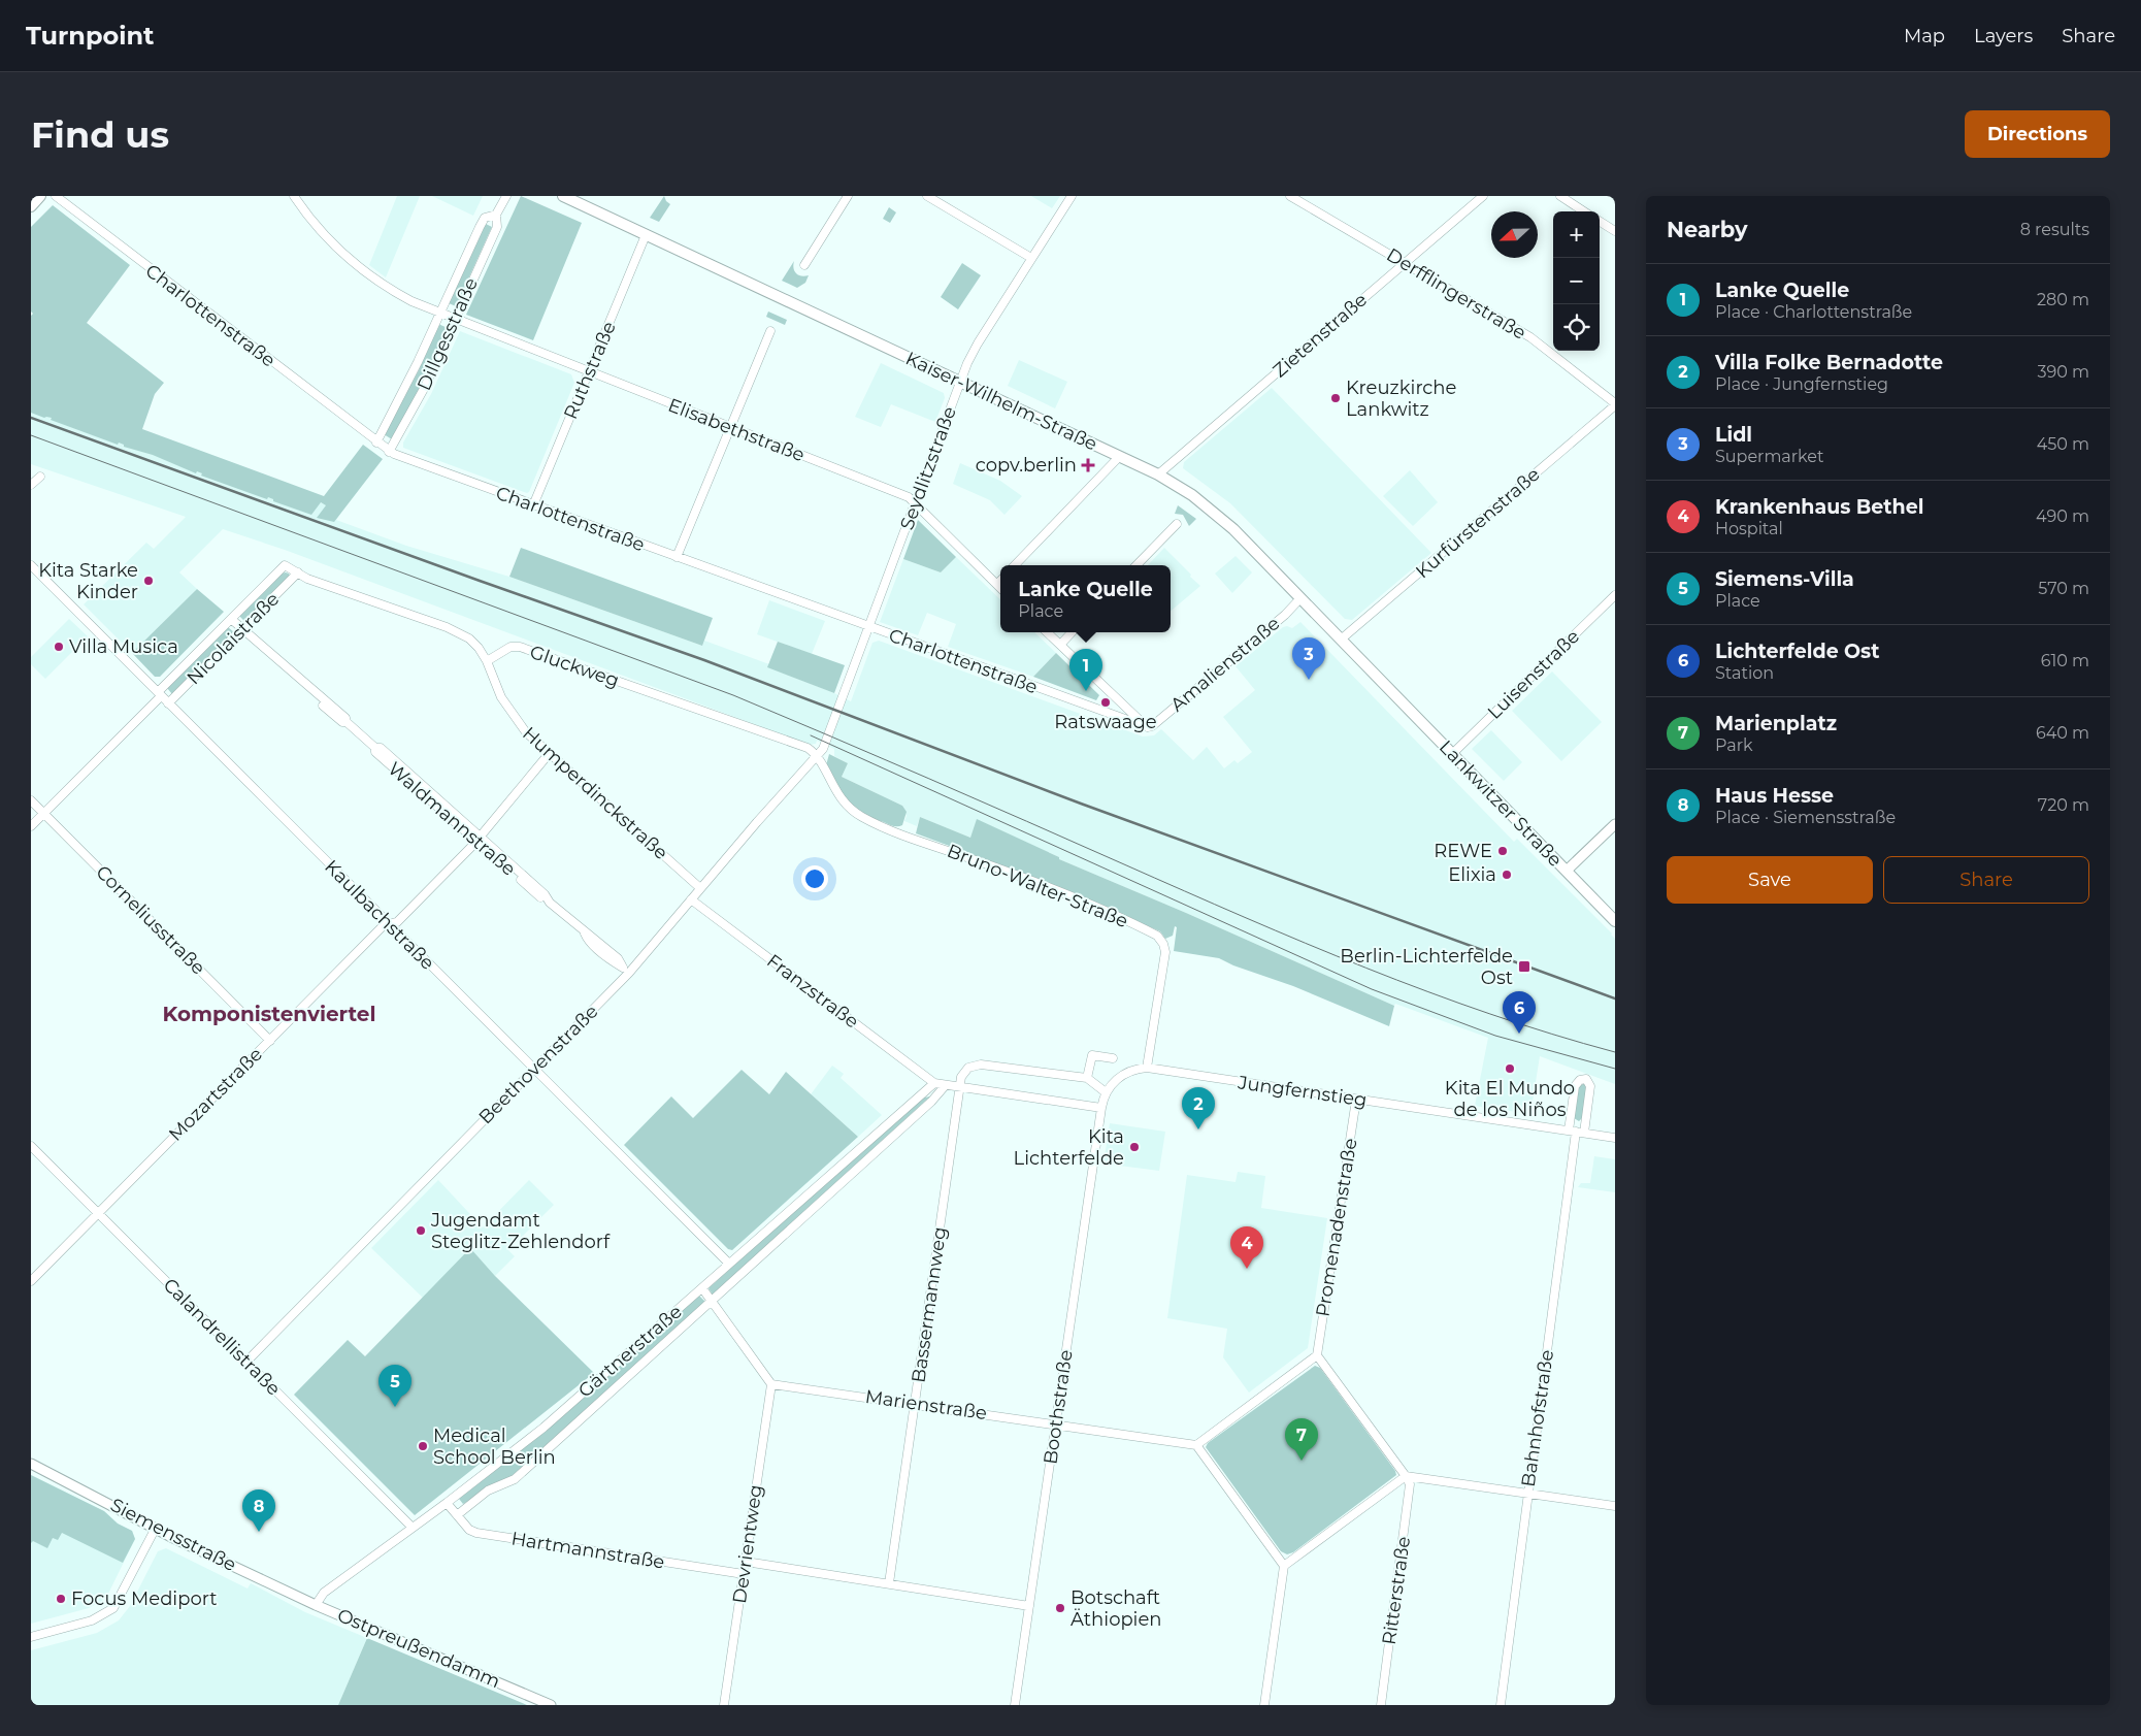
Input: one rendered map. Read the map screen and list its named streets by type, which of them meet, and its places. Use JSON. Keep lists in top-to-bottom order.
{
  "streets": {
    "main road": ["Kaiser-Wilhelm-Straße", "Lankwitzer Straße"],
    "street": [
      "Derfflingerstraße",
      "Charlottenstraße",
      "Dillgesstraße",
      "Zietenstraße",
      "Ruthstraße",
      "Elisabethstraße",
      "Seydlitzstraße",
      "Kurfürstenstraße",
      "Nicolaistraße",
      "Amalienstraße",
      "Gluckweg",
      "Luisenstraße",
      "Humperdinckstraße",
      "Waldmannstraße",
      "Bruno-Walter-Straße",
      "Kaulbachstraße",
      "Corneliusstraße",
      "Franzstraße",
      "Beethovenstraße",
      "Jungfernstieg",
      "Mozartstraße",
      "Promenadenstraße",
      "Bassermannweg",
      "Calandrellistraße",
      "Gärtnerstraße",
      "Marienstraße",
      "Boothstraße",
      "Bahnhofstraße",
      "Siemensstraße",
      "Devrientweg",
      "Hartmannstraße",
      "Ritterstraße",
      "Ostpreußendamm"
    ]
  },
  "crossings": [
    ["Derfflingerstraße", "Zietenstraße"],
    ["Derfflingerstraße", "Kurfürstenstraße"],
    ["Charlottenstraße", "Dillgesstraße"],
    ["Charlottenstraße", "Ruthstraße"],
    ["Charlottenstraße", "Seydlitzstraße"],
    ["Charlottenstraße", "Amalienstraße"],
    ["Dillgesstraße", "Elisabethstraße"],
    ["Zietenstraße", "Kaiser-Wilhelm-Straße"],
    ["Ruthstraße", "Kaiser-Wilhelm-Straße"],
    ["Ruthstraße", "Elisabethstraße"],
    ["Kaiser-Wilhelm-Straße", "Seydlitzstraße"],
    ["Kaiser-Wilhelm-Straße", "Kurfürstenstraße"],
    ["Kaiser-Wilhelm-Straße", "Amalienstraße"],
    ["Kaiser-Wilhelm-Straße", "Lankwitzer Straße"],
    ["Elisabethstraße", "Seydlitzstraße"],
    ["Seydlitzstraße", "Gluckweg"],
    ["Seydlitzstraße", "Bruno-Walter-Straße"],
    ["Seydlitzstraße", "Beethovenstraße"],
    ["Nicolaistraße", "Waldmannstraße"],
    ["Nicolaistraße", "Kaulbachstraße"],
    ["Nicolaistraße", "Corneliusstraße"],
    ["Gluckweg", "Humperdinckstraße"],
    ["Gluckweg", "Bruno-Walter-Straße"],
    ["Gluckweg", "Beethovenstraße"],
    ["Luisenstraße", "Lankwitzer Straße"],
    ["Humperdinckstraße", "Beethovenstraße"],
    ["Humperdinckstraße", "Mozartstraße"],
    ["Waldmannstraße", "Beethovenstraße"],
    ["Waldmannstraße", "Mozartstraße"],
    ["Bruno-Walter-Straße", "Beethovenstraße"],
    ["Bruno-Walter-Straße", "Jungfernstieg"],
    ["Kaulbachstraße", "Beethovenstraße"],
    ["Kaulbachstraße", "Mozartstraße"],
    ["Kaulbachstraße", "Gärtnerstraße"],
    ["Corneliusstraße", "Mozartstraße"],
    ["Franzstraße", "Beethovenstraße"],
    ["Franzstraße", "Gärtnerstraße"],
    ["Beethovenstraße", "Calandrellistraße"],
    ["Jungfernstieg", "Promenadenstraße"],
    ["Jungfernstieg", "Boothstraße"],
    ["Jungfernstieg", "Bahnhofstraße"],
    ["Mozartstraße", "Calandrellistraße"],
    ["Bassermannweg", "Marienstraße"],
    ["Calandrellistraße", "Gärtnerstraße"],
    ["Gärtnerstraße", "Siemensstraße"],
    ["Gärtnerstraße", "Hartmannstraße"],
    ["Gärtnerstraße", "Ostpreußendamm"],
    ["Marienstraße", "Boothstraße"],
    ["Marienstraße", "Devrientweg"],
    ["Siemensstraße", "Ostpreußendamm"],
    ["Devrientweg", "Hartmannstraße"]
  ],
  "districts": ["Komponistenviertel"],
  "places": {
    "other": [
      "Kreuzkirche Lankwitz",
      "Kita Starke Kinder",
      "Villa Musica",
      "Ratswaage",
      "REWE",
      "Elixia",
      "Kita El Mundo de los Niños",
      "Kita Lichterfelde",
      "Jugendamt Steglitz-Zehlendorf",
      "Medical School Berlin",
      "Focus Mediport",
      "Botschaft Äthiopien"
    ],
    "health": ["copv.berlin"],
    "transit": ["Berlin-Lichterfelde Ost"]
  },
  "north": "left",
  "page": {
    "header": "Turnpoint",
    "nav": ["Map", "Layers", "Share"],
    "buttons": [
      "Directions",
      ["Save", "Share"]
    ],
    "title": "Find us",
    "heading": ["Nearby", "8 results"],
    "map_buttons": ["+", "−"],
    "list": [
      {
        "mark": "1",
        "name": "Lanke Quelle",
        "note": "Place · Charlottenstraße",
        "value": "280 m"
      },
      {
        "mark": "2",
        "name": "Villa Folke Bernadotte",
        "note": "Place · Jungfernstieg",
        "value": "390 m"
      },
      {
        "mark": "3",
        "name": "Lidl",
        "note": "Supermarket",
        "value": "450 m"
      },
      {
        "mark": "4",
        "name": "Krankenhaus Bethel",
        "note": "Hospital",
        "value": "490 m"
      },
      {
        "mark": "5",
        "name": "Siemens-Villa",
        "note": "Place",
        "value": "570 m"
      },
      {
        "mark": "6",
        "name": "Lichterfelde Ost",
        "note": "Station",
        "value": "610 m"
      },
      {
        "mark": "7",
        "name": "Marienplatz",
        "note": "Park",
        "value": "640 m"
      },
      {
        "mark": "8",
        "name": "Haus Hesse",
        "note": "Place · Siemensstraße",
        "value": "720 m"
      }
    ],
    "popup": ["Lanke Quelle", "Place"],
    "pins": [
      "3",
      "1",
      "6",
      "2",
      "4",
      "5",
      "7",
      "8"
    ]
  }
}
